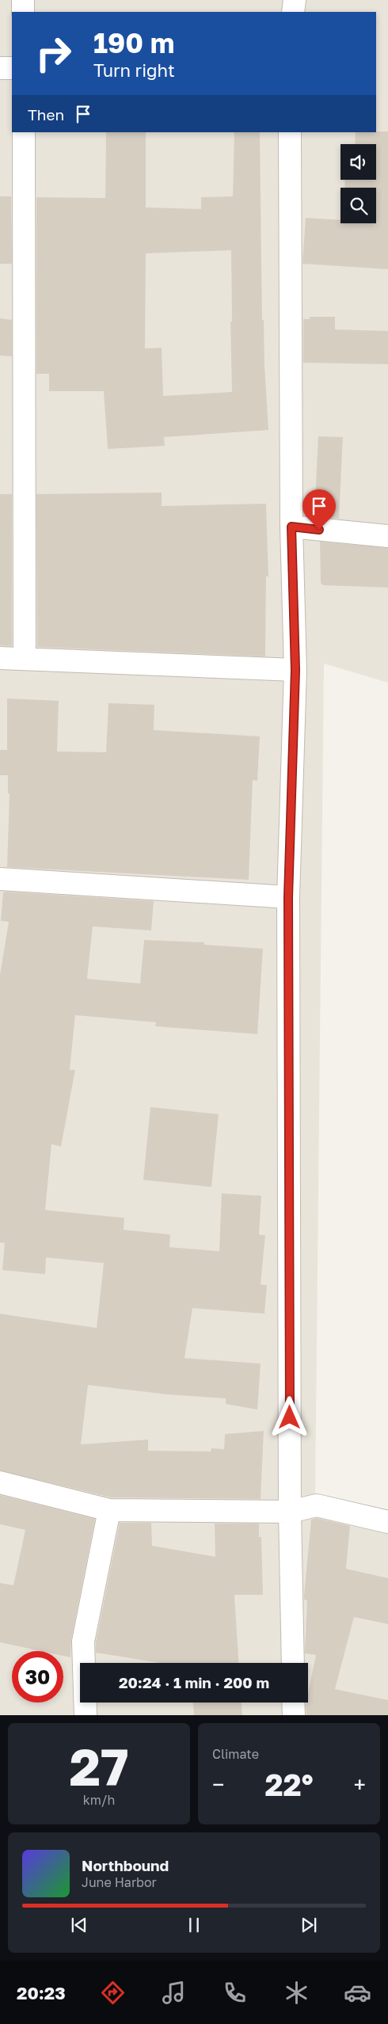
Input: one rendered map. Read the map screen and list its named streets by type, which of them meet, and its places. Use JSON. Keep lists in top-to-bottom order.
{
  "page": {
    "turn": ["190 m", "Turn right"],
    "then": "Then",
    "limit": "30",
    "trip": "20:24 · 1 min · 200 m",
    "tile": [
      ["27", "km/h"],
      "Climate"
    ],
    "heat": ["−", "22°", "+"],
    "song": ["Northbound", "June Harbor"],
    "tabs": "20:23"
  }
}
